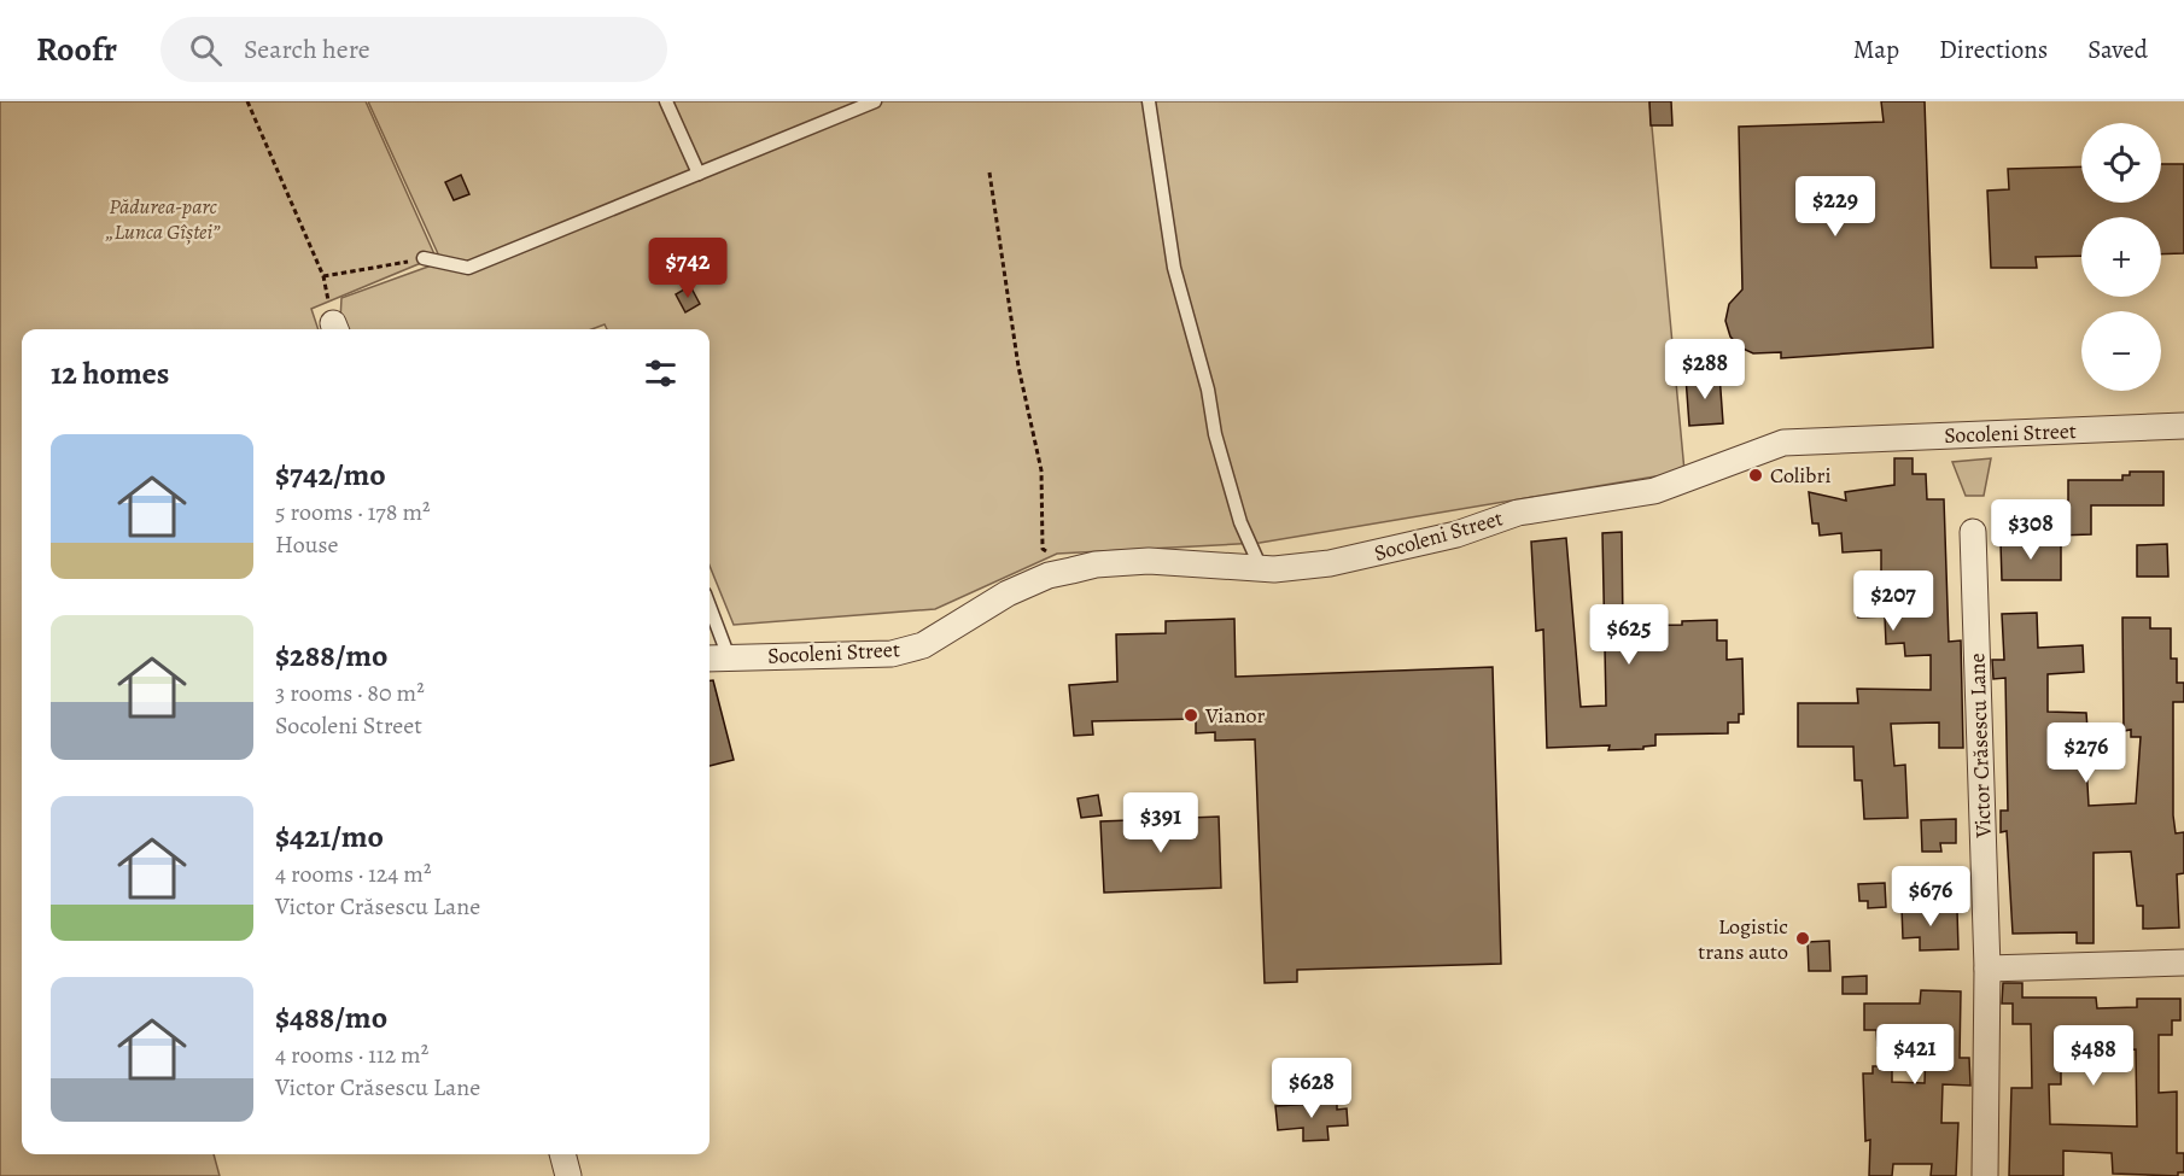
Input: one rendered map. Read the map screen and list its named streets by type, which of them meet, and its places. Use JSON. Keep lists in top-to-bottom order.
{
  "streets": {
    "street": ["Socoleni Street", "Victor Crăsescu Lane"]
  },
  "parks": ["Pădurea-parc „Lunca Gîștei”"],
  "places": ["Colibri", "Vianor", "Logistic trans auto"],
  "page": {
    "header": "Roofr",
    "search": "Search here",
    "nav": ["Map", "Directions", "Saved"],
    "map_buttons": ["+", "−"],
    "price": [
      "$229",
      "$742",
      "$288",
      "$308",
      "$207",
      "$625",
      "$276",
      "$391",
      "$676",
      "$421",
      "$488",
      "$628"
    ],
    "heading": "12 homes",
    "list": [
      {
        "name": "$742/mo",
        "note": "5 rooms · 178 m² · House"
      },
      {
        "name": "$288/mo",
        "note": "3 rooms · 80 m² · Socoleni Street"
      },
      {
        "name": "$421/mo",
        "note": "4 rooms · 124 m² · Victor Crăsescu Lane"
      },
      {
        "name": "$488/mo",
        "note": "4 rooms · 112 m² · Victor Crăsescu Lane"
      }
    ]
  }
}
